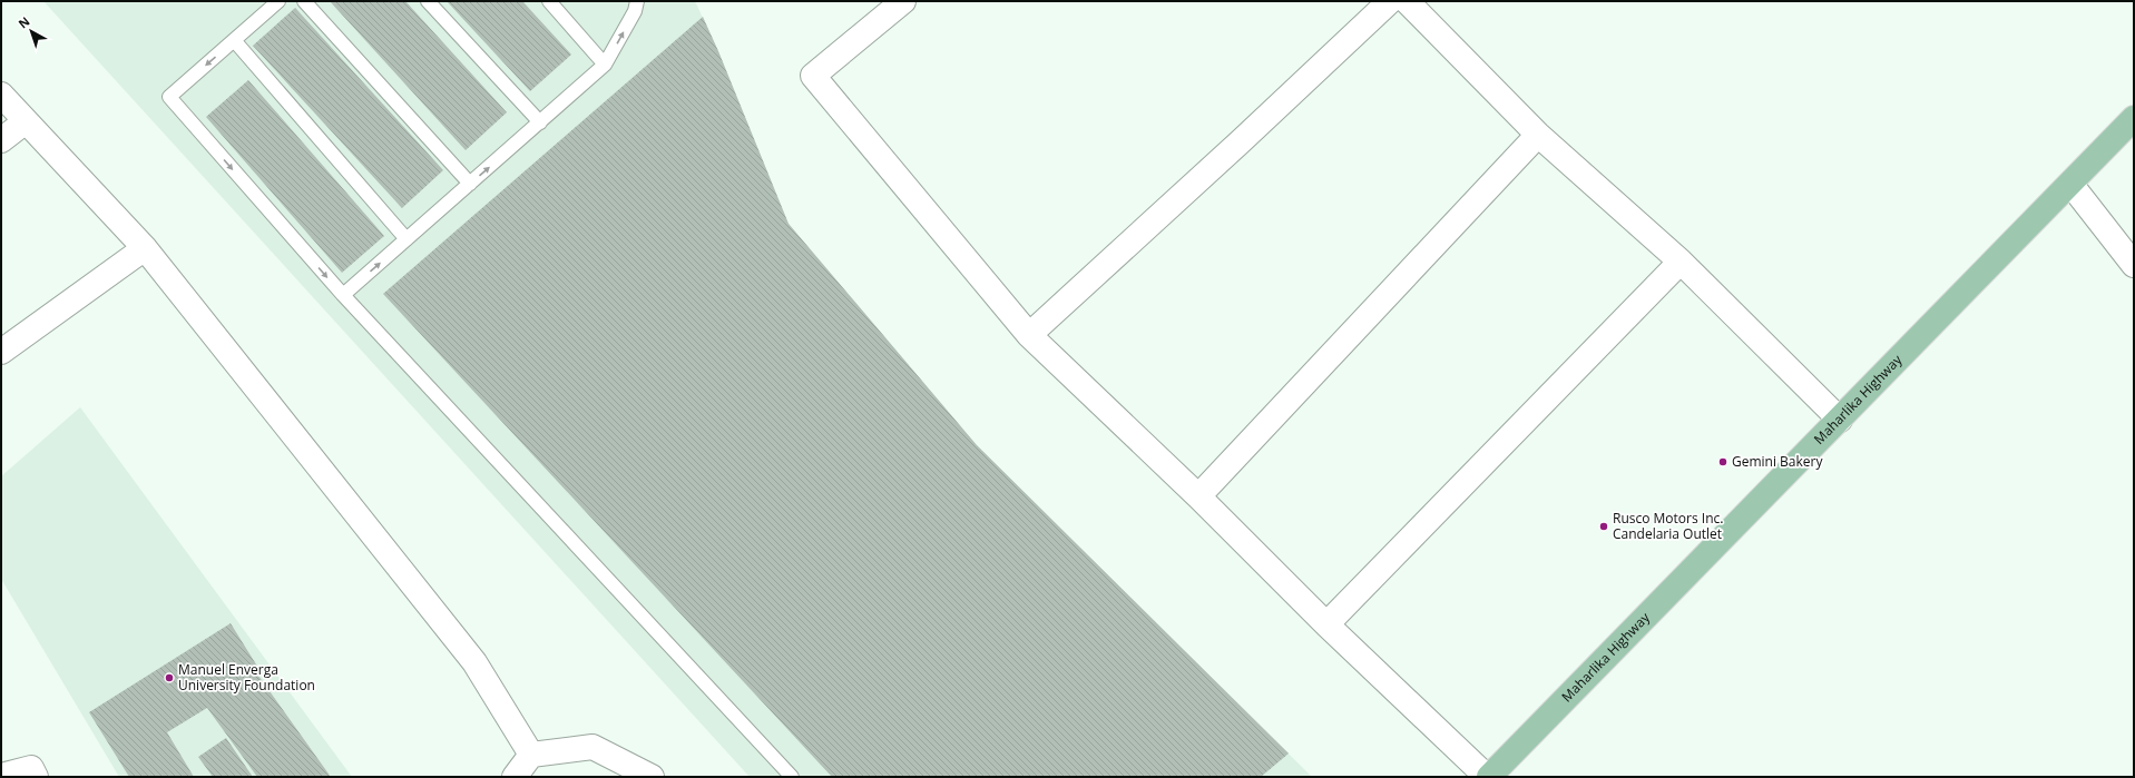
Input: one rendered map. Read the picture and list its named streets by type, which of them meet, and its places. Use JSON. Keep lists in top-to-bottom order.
{
  "streets": {
    "main road": ["Maharlika Highway"]
  },
  "places": ["Gemini Bakery", "Rusco Motors Inc. Candelaria Outlet", "Manuel Enverga University Foundation"],
  "north": "top left"
}
